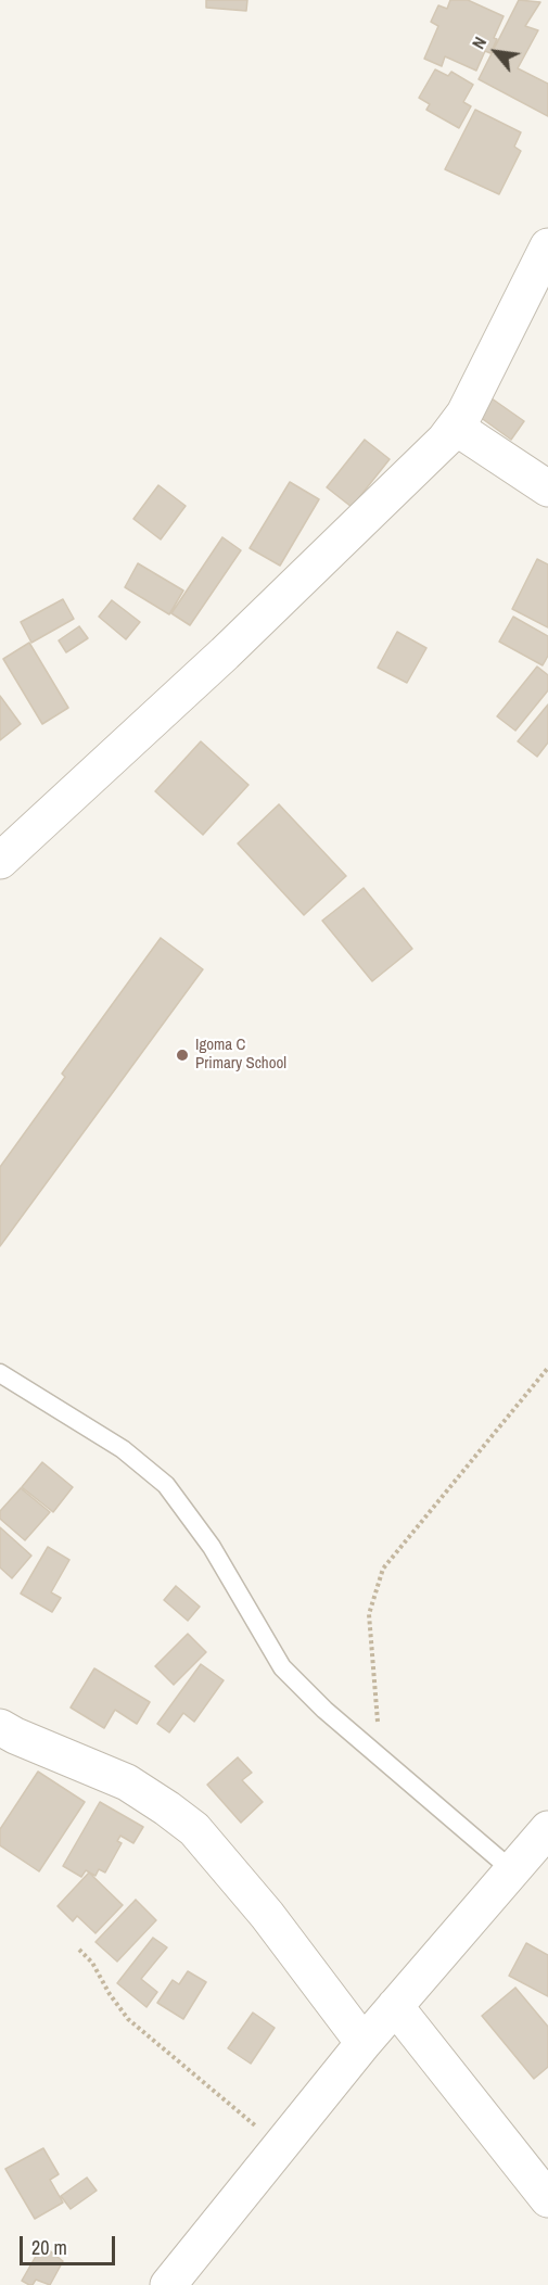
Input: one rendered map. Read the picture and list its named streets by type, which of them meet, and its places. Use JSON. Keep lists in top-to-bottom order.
{
  "places": ["Igoma C Primary School"],
  "scale_bar": "20 m",
  "north": "top left"
}
